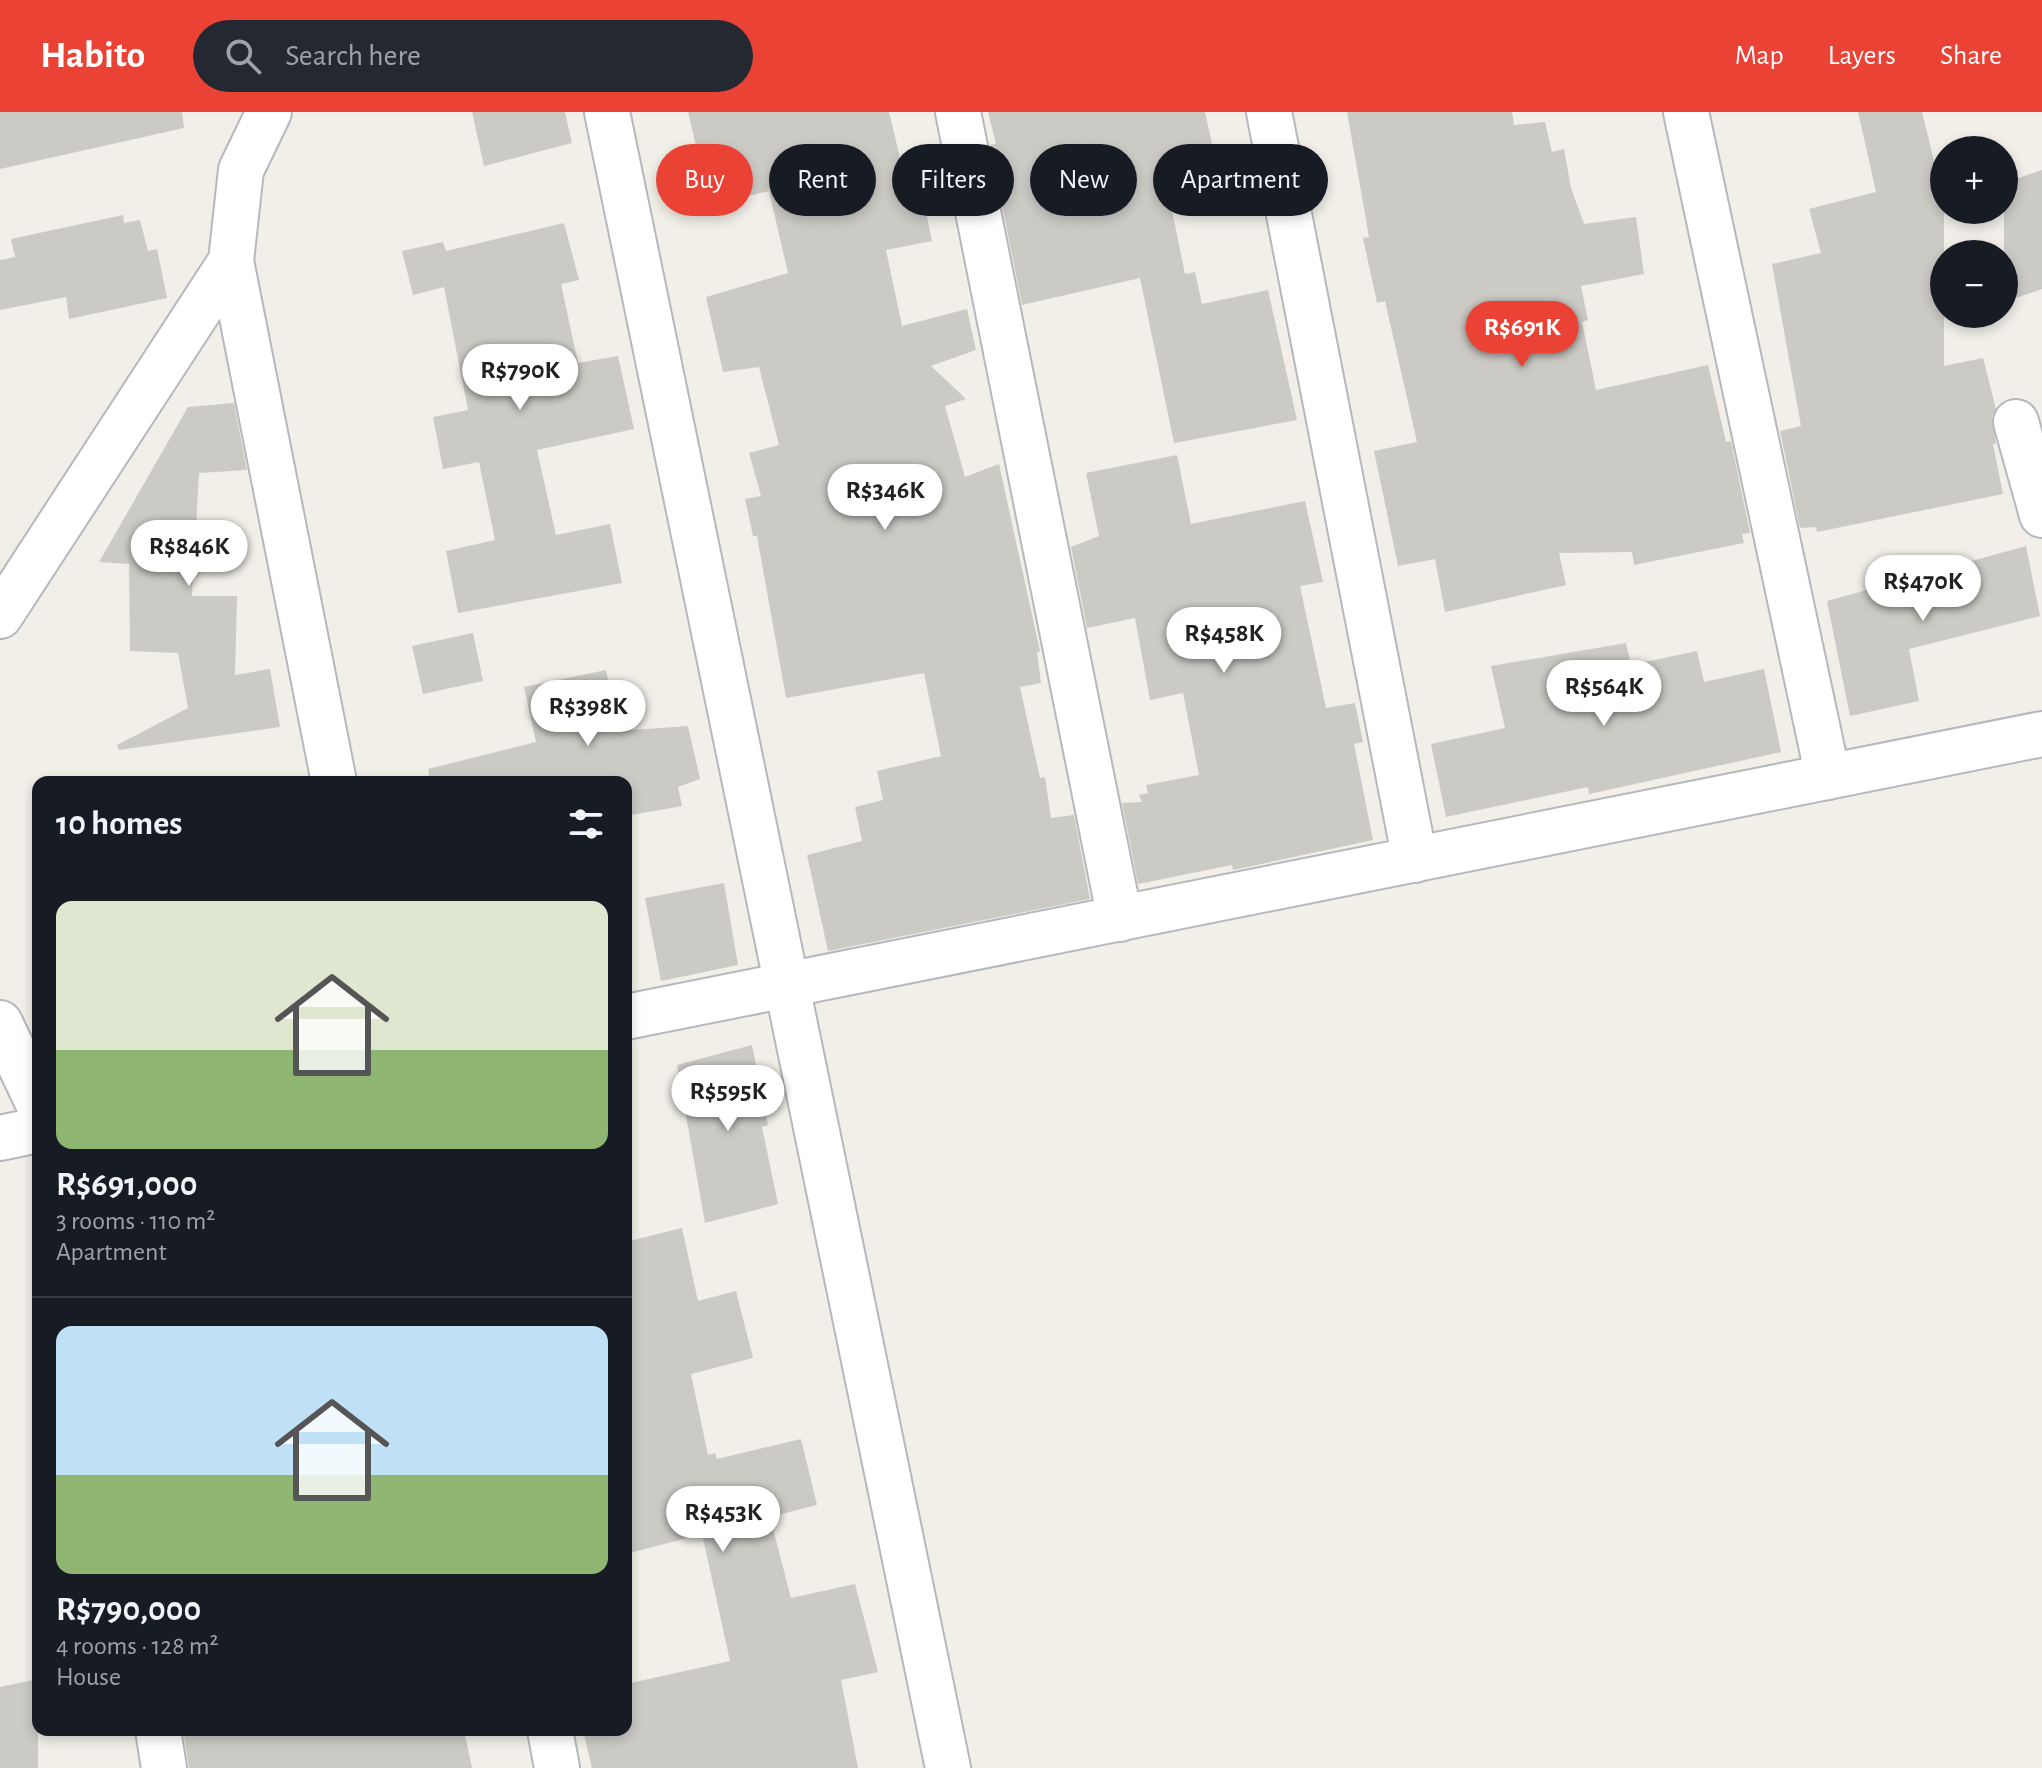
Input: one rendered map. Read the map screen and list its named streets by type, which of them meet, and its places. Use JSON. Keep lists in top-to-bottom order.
{
  "page": {
    "header": "Habito",
    "search": "Search here",
    "nav": ["Map", "Layers", "Share"],
    "map_buttons": ["+", "−"],
    "chip": [
      "Buy",
      "Rent",
      "Filters",
      "New",
      "Apartment"
    ],
    "price": [
      "R$691K",
      "R$790K",
      "R$346K",
      "R$846K",
      "R$470K",
      "R$458K",
      "R$564K",
      "R$398K",
      "R$595K",
      "R$453K"
    ],
    "heading": "10 homes",
    "list": [
      {
        "name": "R$691,000",
        "note": "3 rooms · 110 m² · Apartment"
      },
      {
        "name": "R$790,000",
        "note": "4 rooms · 128 m² · House"
      }
    ]
  }
}
